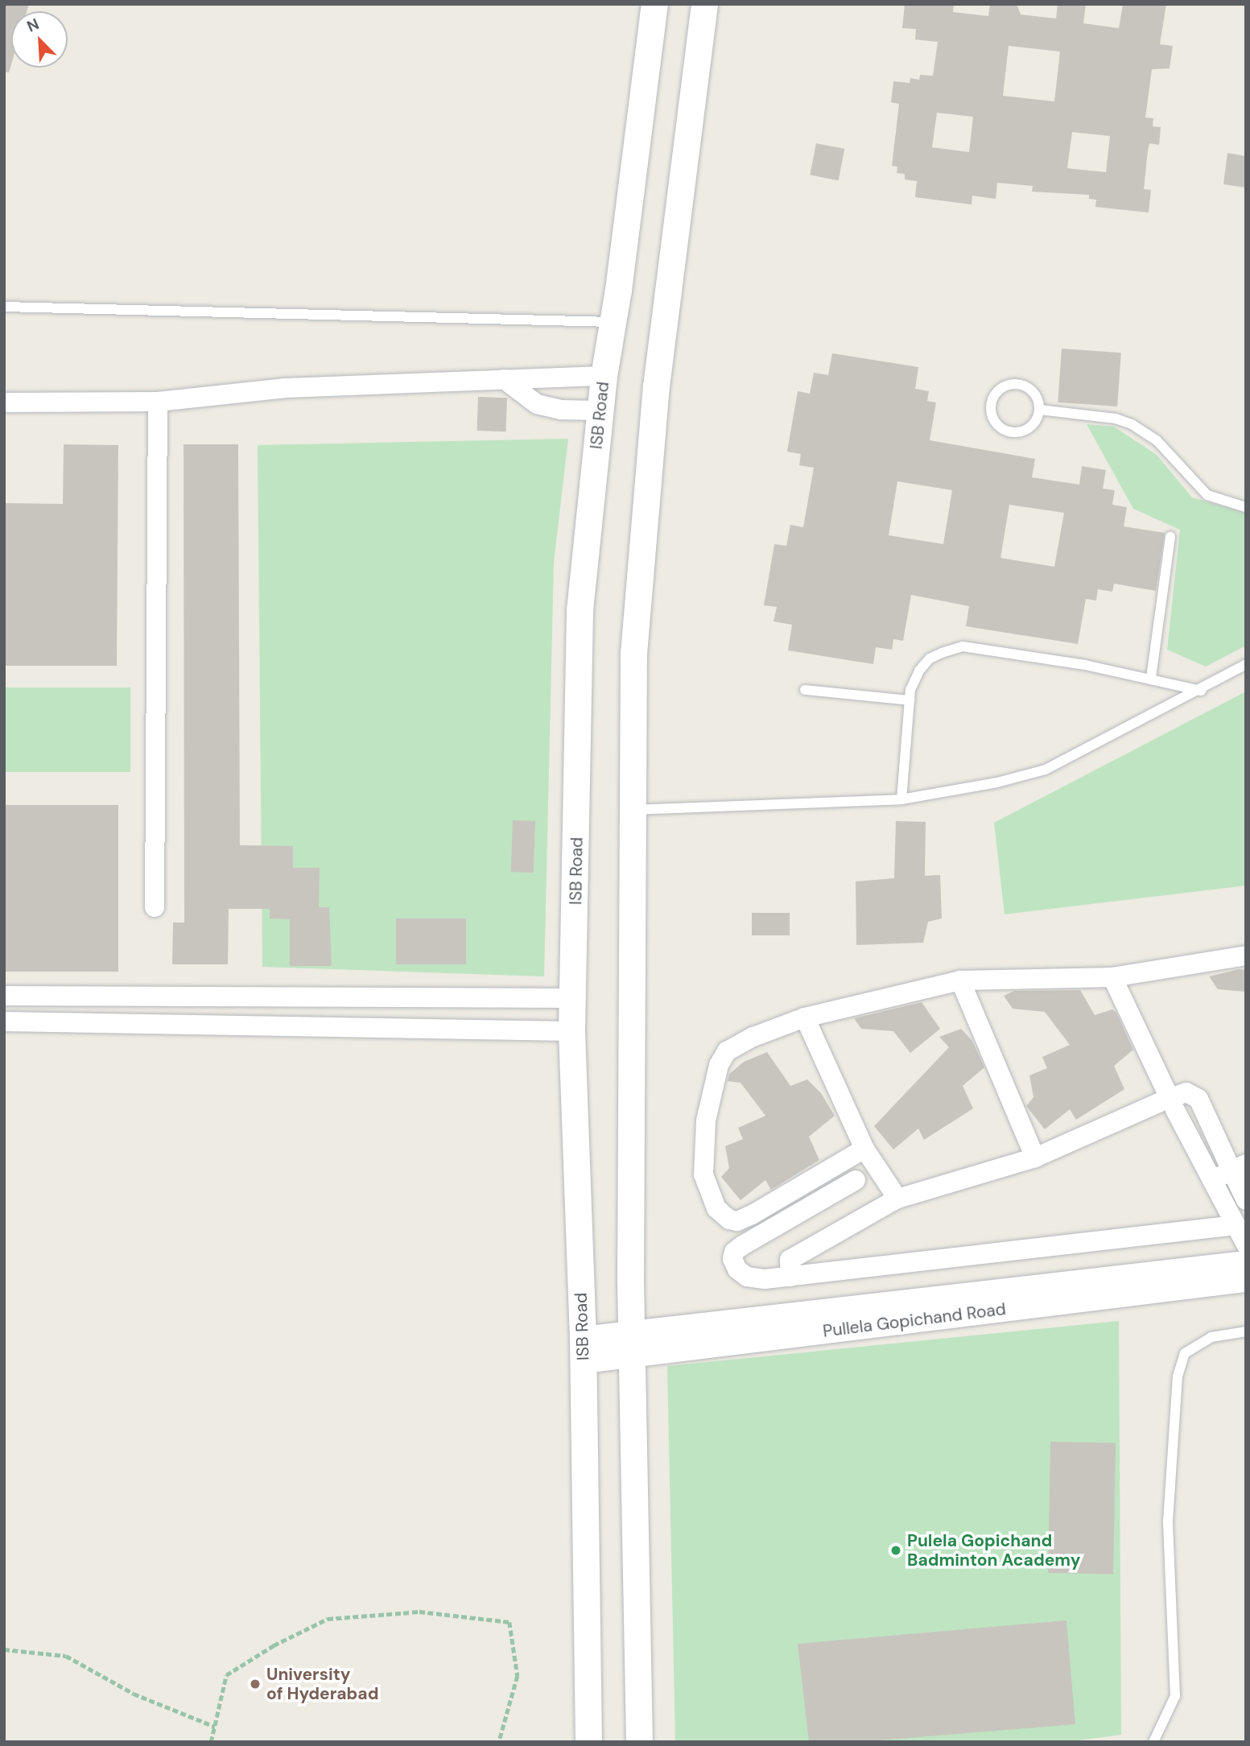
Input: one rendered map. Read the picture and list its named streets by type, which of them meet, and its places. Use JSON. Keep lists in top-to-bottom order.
{
  "streets": {
    "main road": ["ISB Road"],
    "street": ["Pullela Gopichand Road"]
  },
  "crossings": [
    ["ISB Road", "Pullela Gopichand Road"]
  ],
  "places": ["Pulela Gopichand Badminton Academy", "University of Hyderabad"],
  "north": "top left"
}
